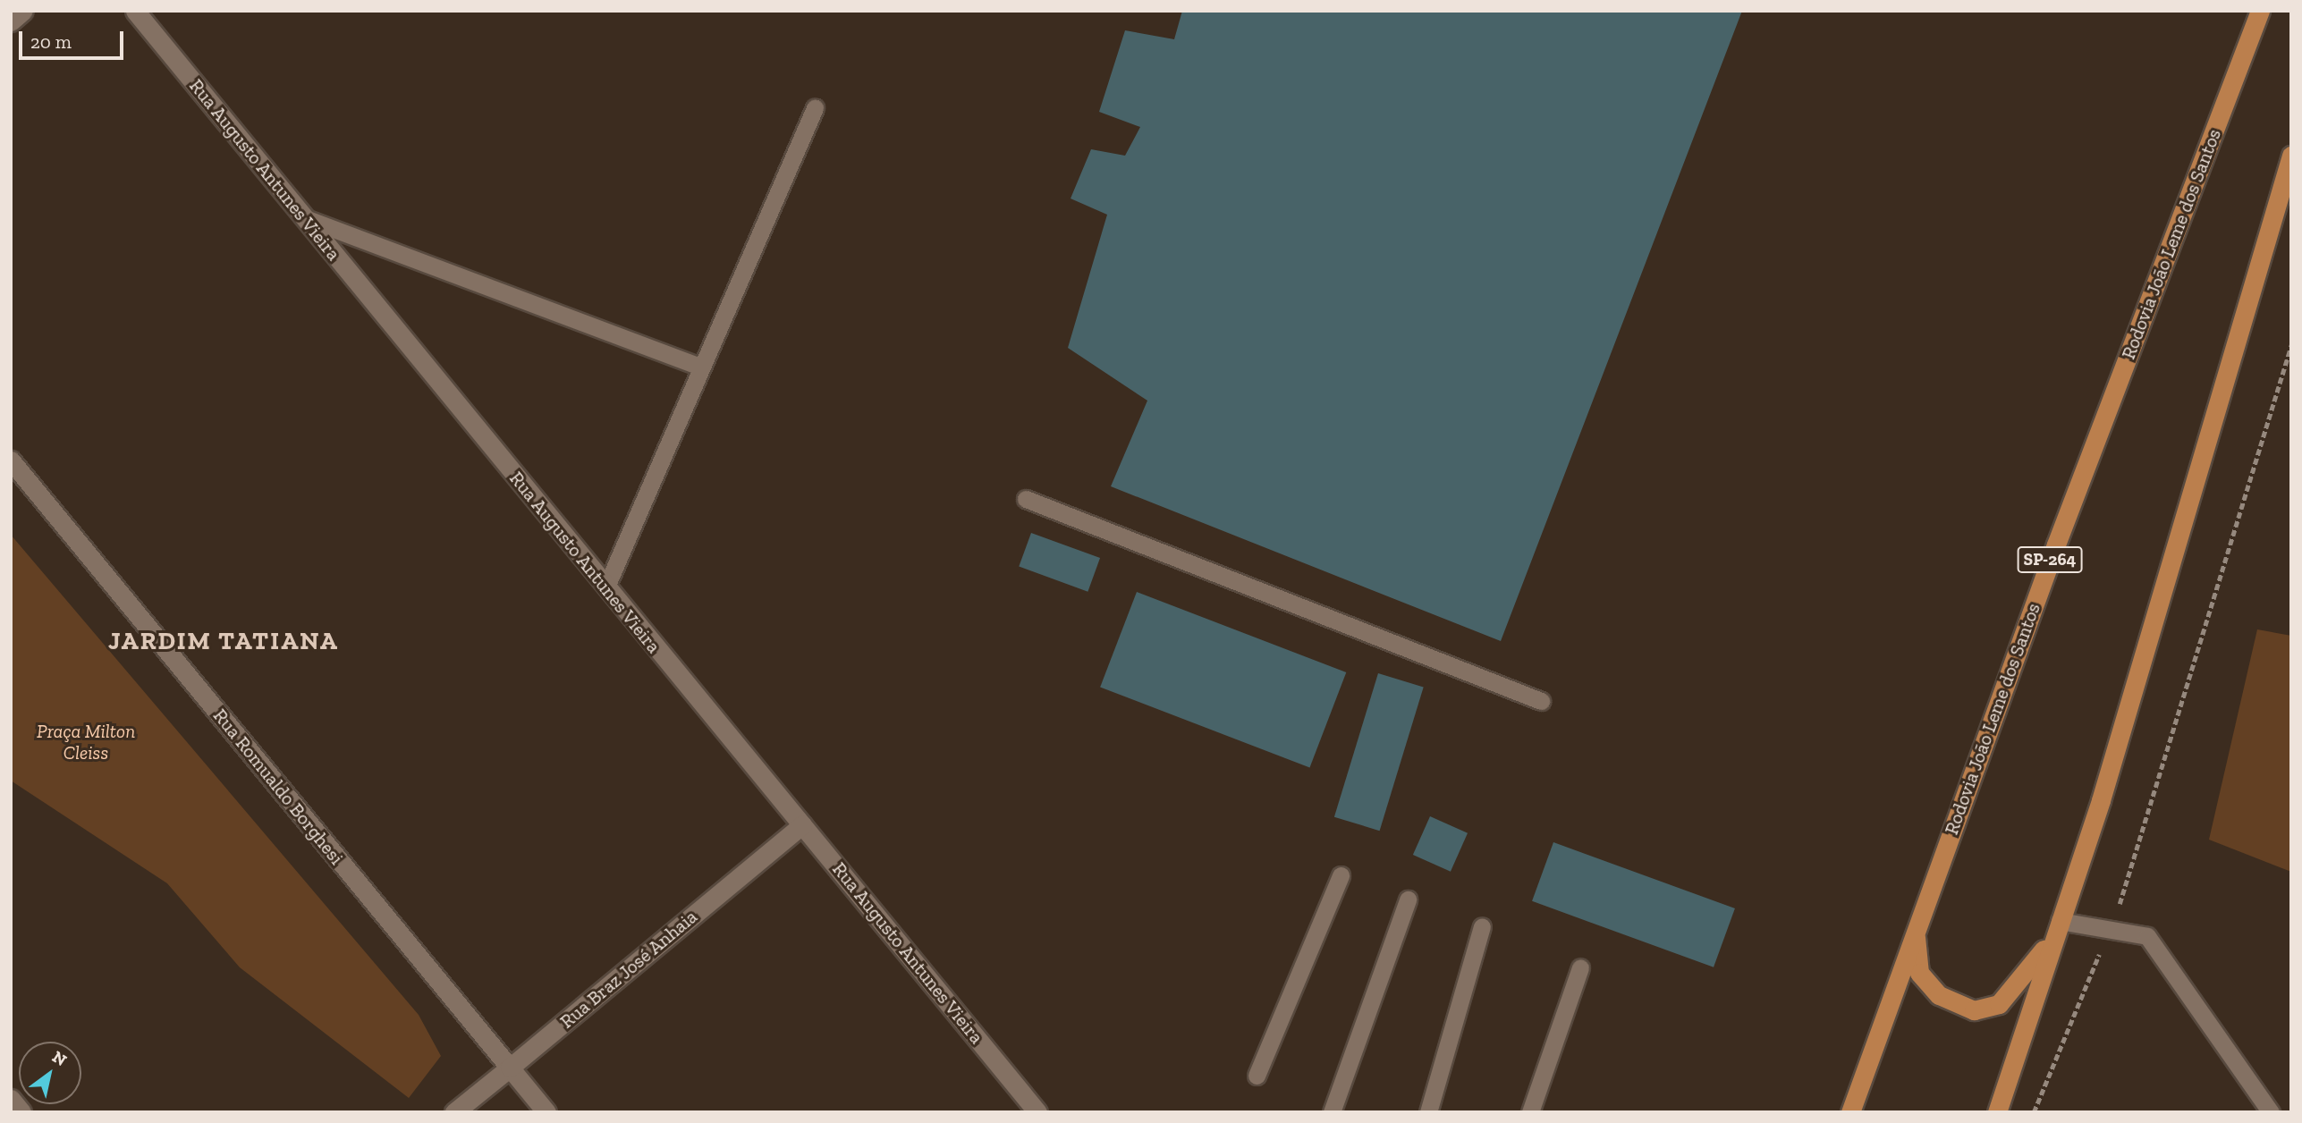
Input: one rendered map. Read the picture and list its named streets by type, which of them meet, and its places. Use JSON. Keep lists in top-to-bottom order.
{
  "streets": {
    "main road": ["Rodovia João Leme dos Santos", "SP-264"],
    "street": ["Rua Augusto Antunes Vieira", "Rua Romualdo Borghesi", "Rua Braz José Anhaia"]
  },
  "crossings": [
    ["Rua Augusto Antunes Vieira", "Rua Braz José Anhaia"],
    ["Rua Romualdo Borghesi", "Rua Braz José Anhaia"]
  ],
  "districts": ["JARDIM TATIANA"],
  "parks": ["Praça Milton Cleiss"],
  "scale_bar": "20 m",
  "north": "top right"
}
